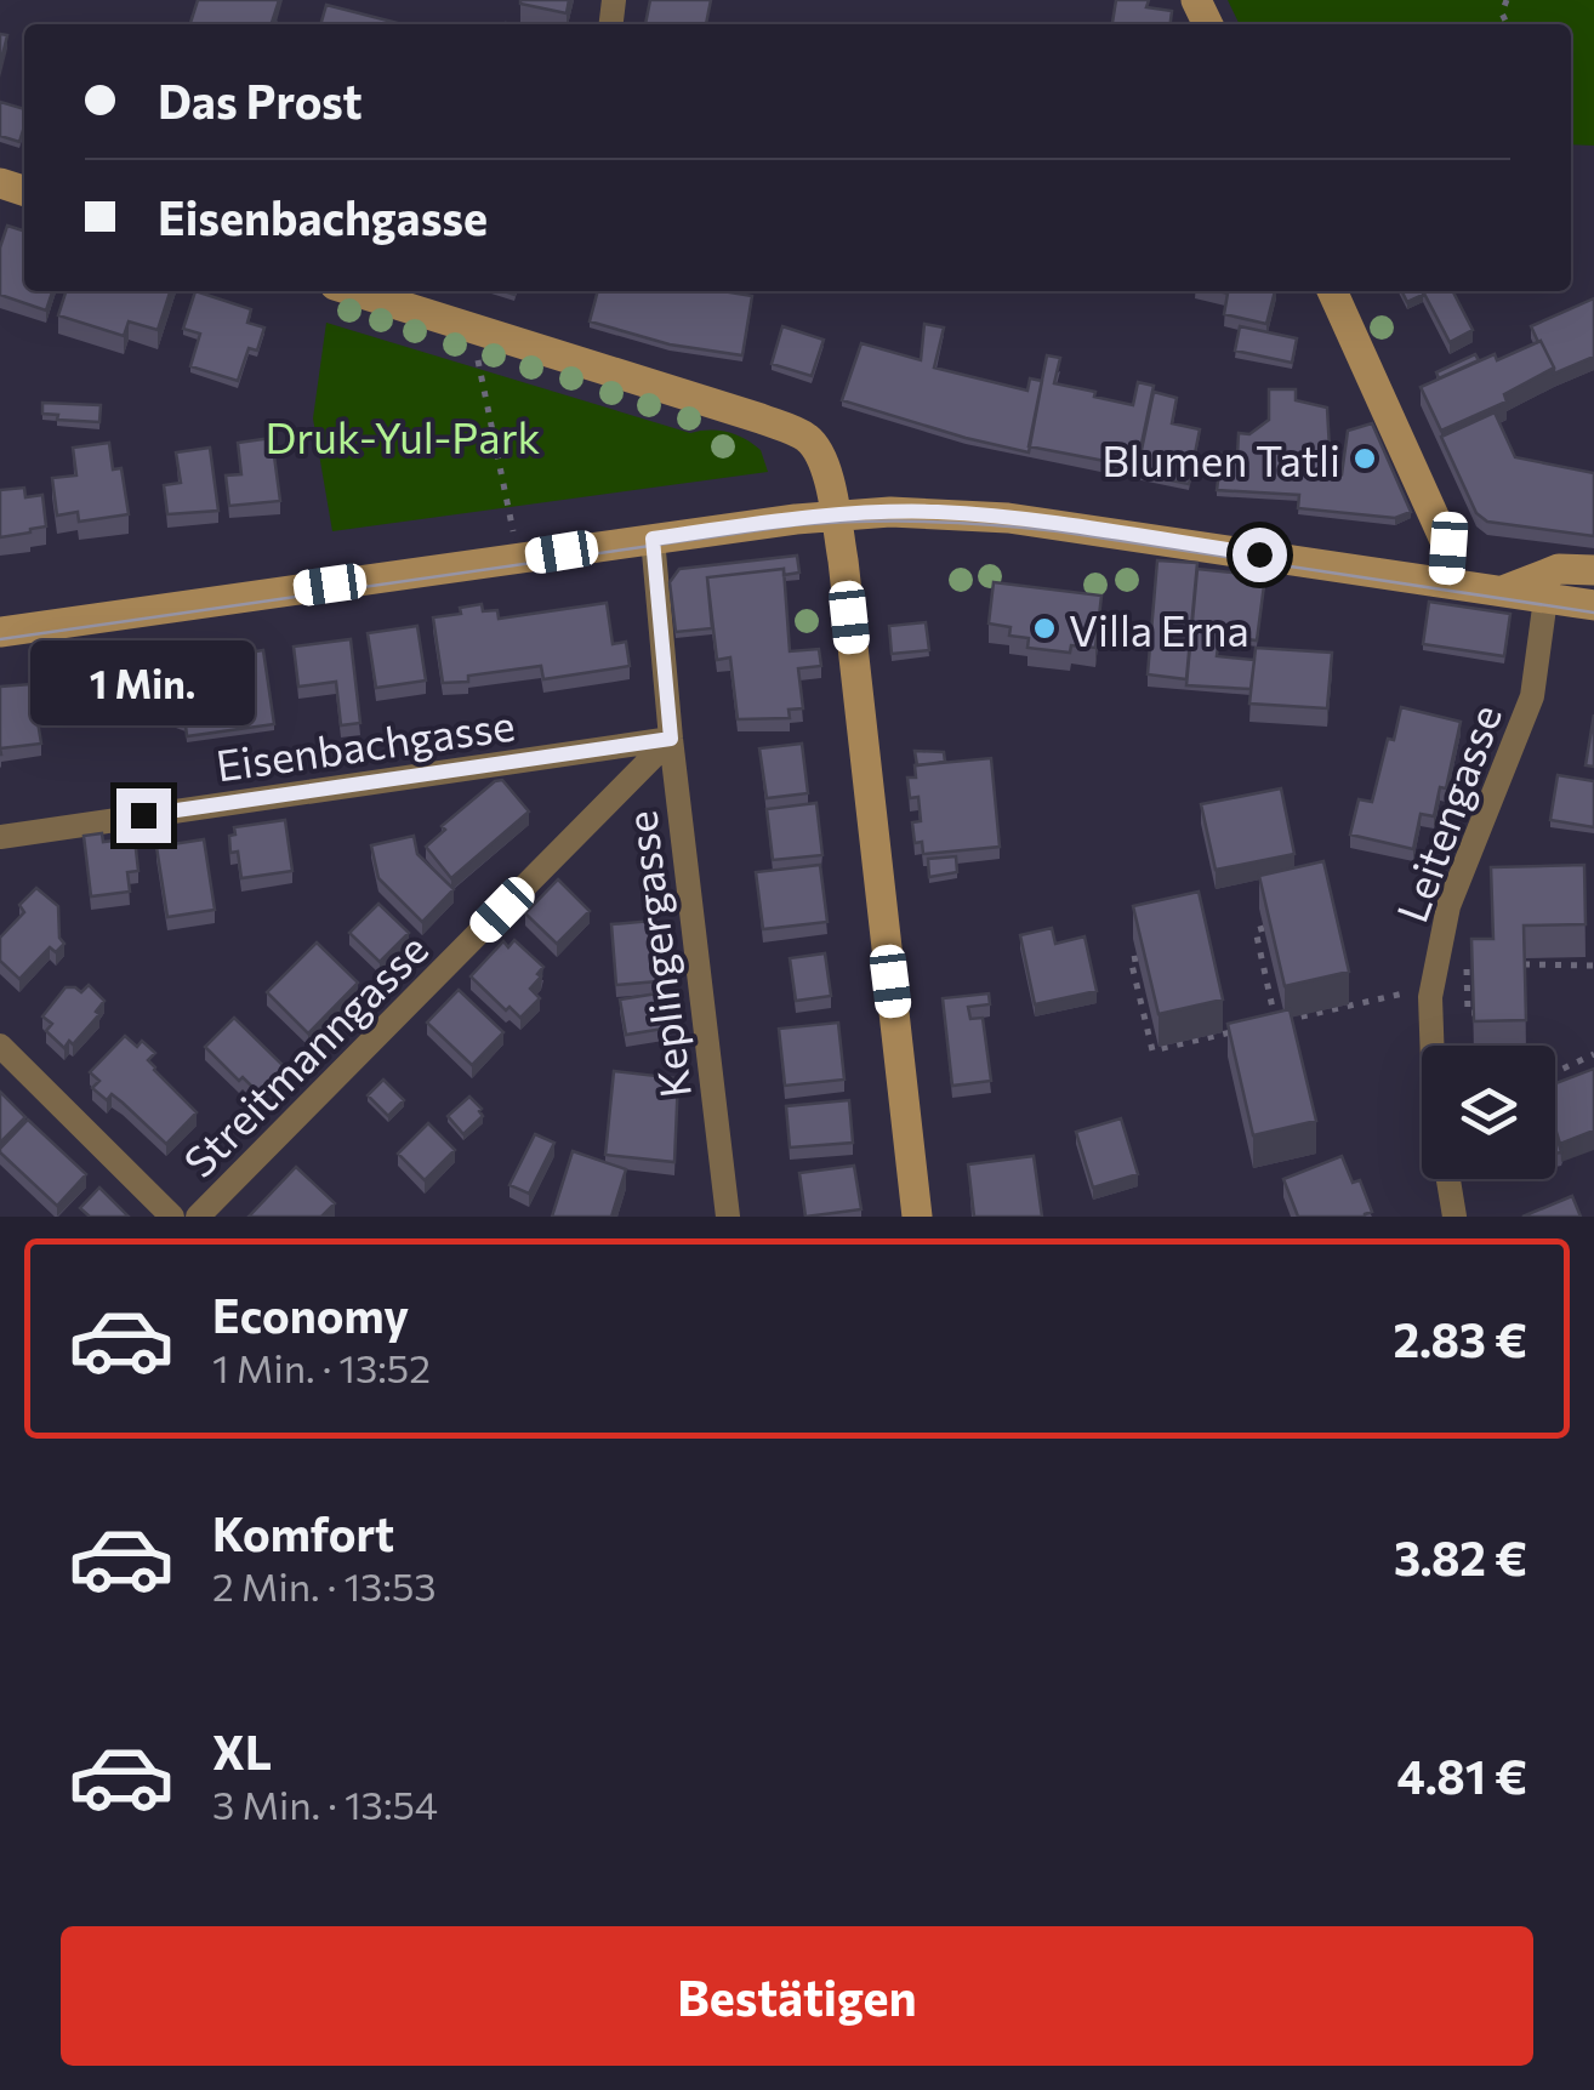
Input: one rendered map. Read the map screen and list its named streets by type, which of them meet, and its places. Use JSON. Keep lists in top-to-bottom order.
{
  "streets": {
    "street": [
      "Eisenbachgasse",
      "Leitengasse",
      "Keplingergasse",
      "Streitmanngasse"
    ]
  },
  "crossings": [
    ["Eisenbachgasse", "Keplingergasse"],
    ["Eisenbachgasse", "Streitmanngasse"],
    ["Keplingergasse", "Streitmanngasse"]
  ],
  "parks": ["Druk-Yul-Park"],
  "places": ["Blumen Tatli", "Villa Erna"],
  "page": {
    "banner": ["Das Prost", "Eisenbachgasse"],
    "bubble": "1 Min.",
    "list": [
      {
        "name": "Economy",
        "note": "1 Min. · 13:52",
        "value": "2.83 €"
      },
      {
        "name": "Komfort",
        "note": "2 Min. · 13:53",
        "value": "3.82 €"
      },
      {
        "name": "XL",
        "note": "3 Min. · 13:54",
        "value": "4.81 €"
      }
    ],
    "buttons": "Bestätigen"
  }
}
